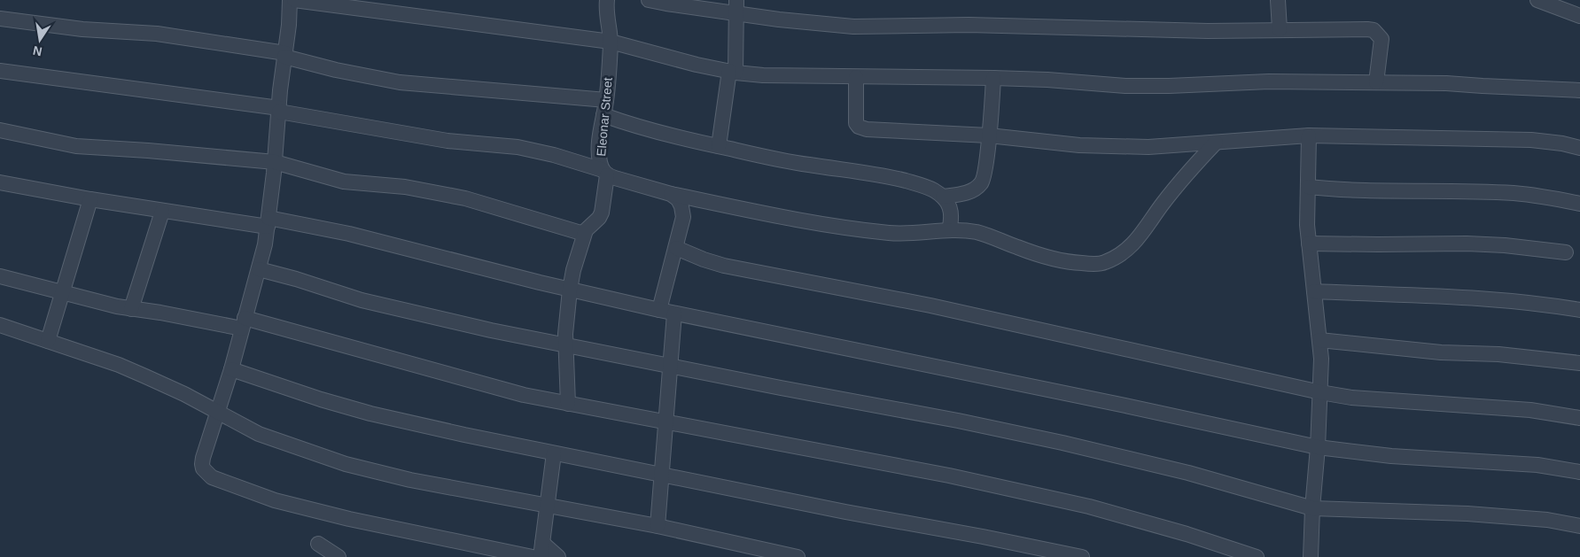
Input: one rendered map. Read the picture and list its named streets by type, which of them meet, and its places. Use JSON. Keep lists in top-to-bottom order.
{
  "streets": {
    "street": ["Eleonar Street"]
  },
  "north": "bottom"
}
